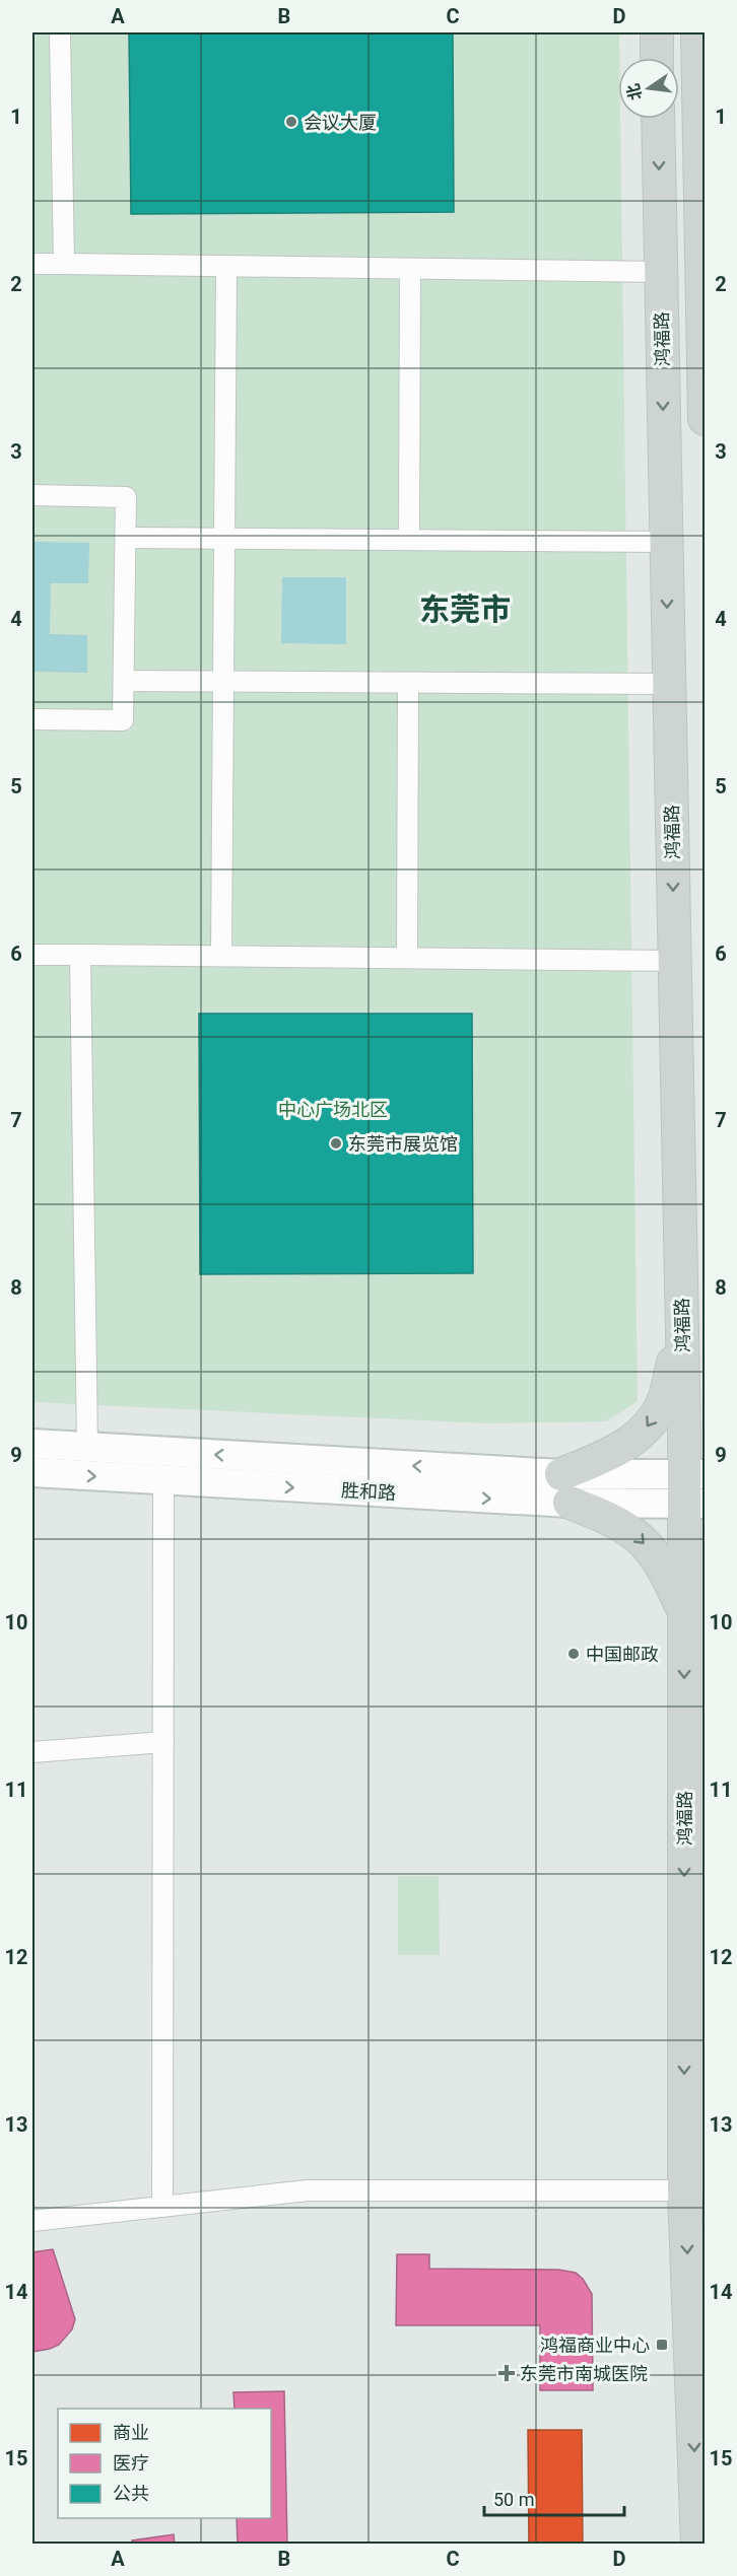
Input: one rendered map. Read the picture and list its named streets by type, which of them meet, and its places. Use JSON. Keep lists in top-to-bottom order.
{
  "streets": {
    "main road": ["鸿福路", "胜和路"]
  },
  "crossings": [
    ["鸿福路", "胜和路"]
  ],
  "one_way": ["鸿福路"],
  "districts": ["东莞市"],
  "parks": ["中心广场北区"],
  "places": {
    "other": ["会议大厦", "东莞市展览馆", "中国邮政"],
    "transit": ["鸿福商业中心"],
    "health": ["东莞市南城医院"]
  },
  "legend": ["商业", "医疗", "公共"],
  "scale_bar": "50 m",
  "north": "left",
  "grid": {
    "columns": [
      "A",
      "B",
      "C",
      "D"
    ],
    "rows": [
      "1",
      "2",
      "3",
      "4",
      "5",
      "6",
      "7",
      "8",
      "9",
      "10",
      "11",
      "12",
      "13",
      "14",
      "15"
    ]
  }
}
